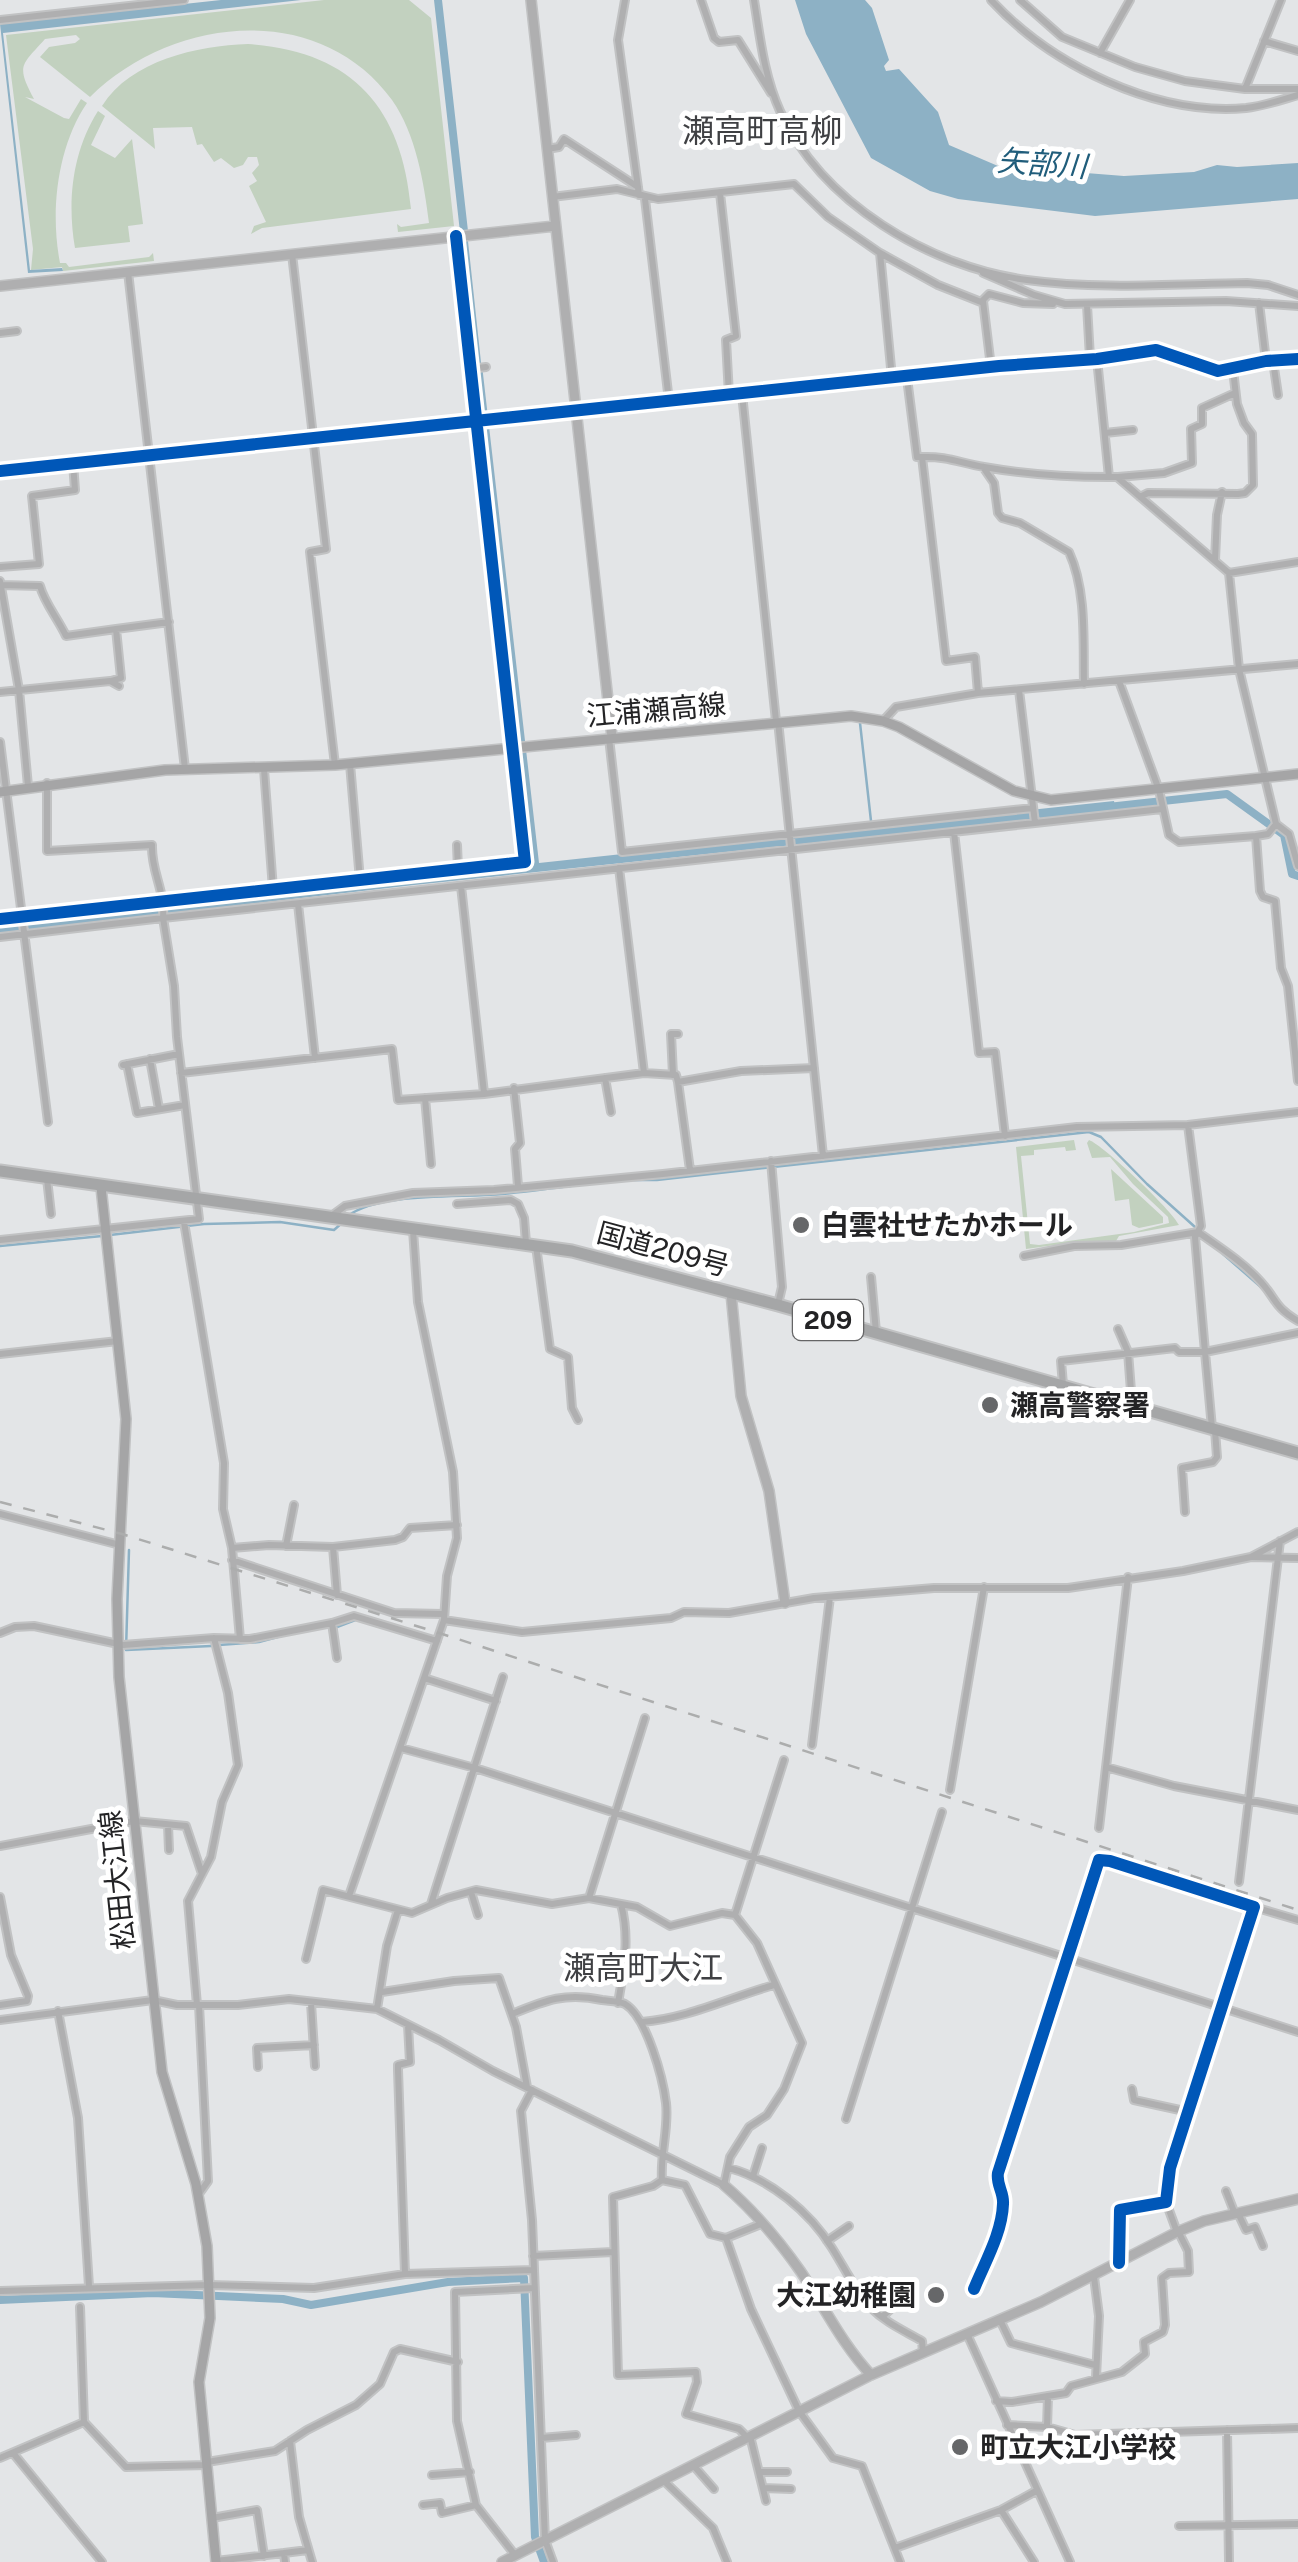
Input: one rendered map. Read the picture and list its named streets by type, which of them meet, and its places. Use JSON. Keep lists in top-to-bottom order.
{
  "streets": {
    "highway": ["国道209号", "209"],
    "main road": ["江浦瀬高線", "松田大江線"]
  },
  "crossings": [
    ["国道209号", "松田大江線"]
  ],
  "districts": ["瀬高町高柳", "瀬高町大江"],
  "water": ["矢部川"],
  "places": [
    "白雲社せたかホール",
    "瀬高警察署",
    "大江幼稚園",
    "町立大江小学校"
  ]
}
